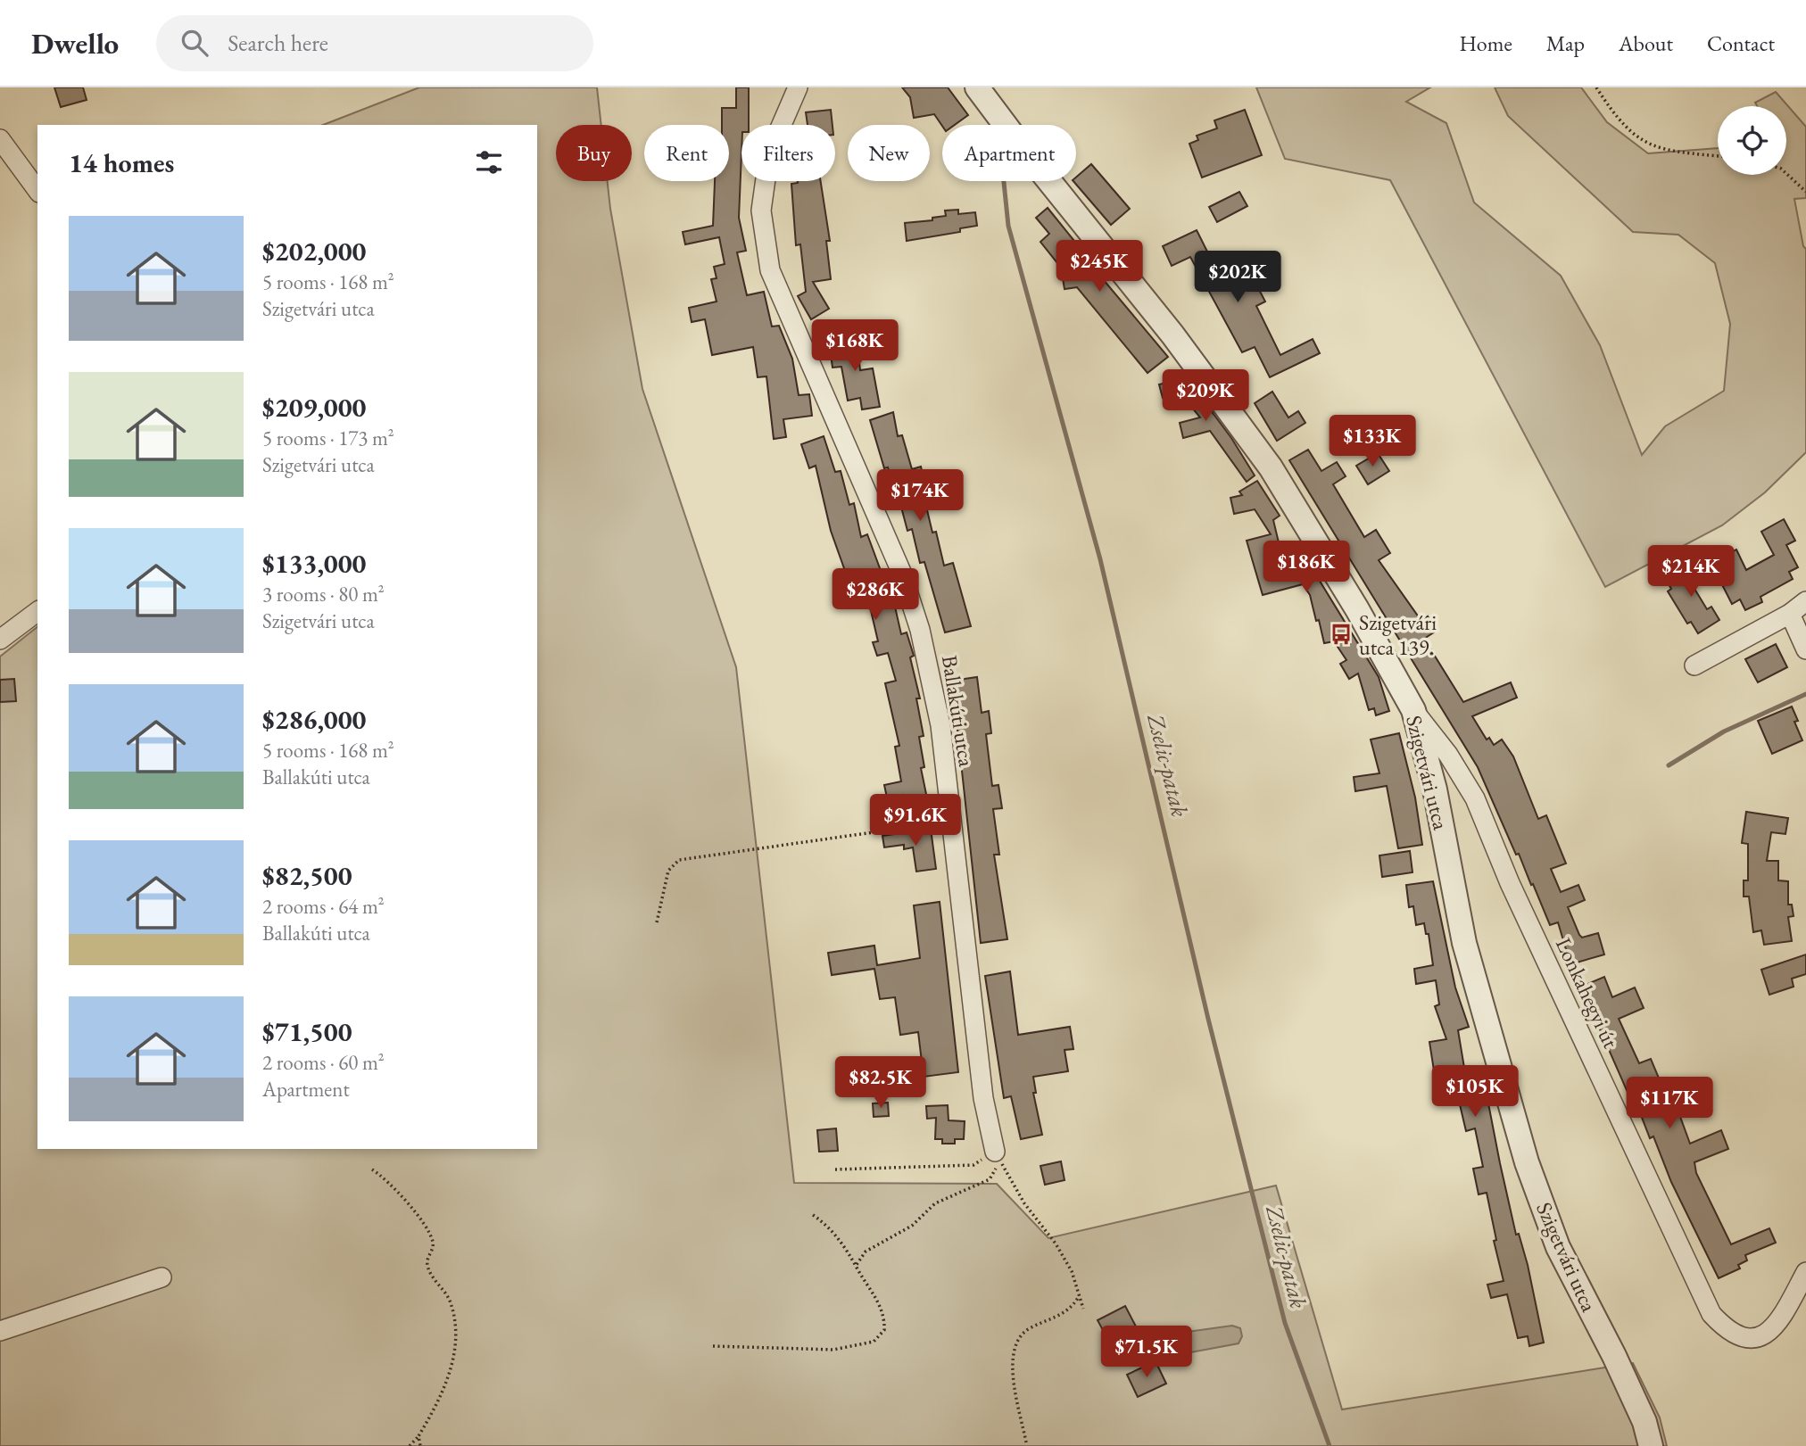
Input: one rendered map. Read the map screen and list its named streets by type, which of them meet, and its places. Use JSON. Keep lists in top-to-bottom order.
{
  "streets": {
    "street": ["Ballakúti utca", "Szigetvári utca", "Lonkahegyi út"]
  },
  "crossings": [
    ["Szigetvári utca", "Lonkahegyi út"]
  ],
  "water": ["Zselic-patak"],
  "places": {
    "bus stop": ["Szigetvári utca 139."]
  },
  "page": {
    "header": "Dwello",
    "search": "Search here",
    "nav": [
      "Home",
      "Map",
      "About",
      "Contact"
    ],
    "chip": [
      "Buy",
      "Rent",
      "Filters",
      "New",
      "Apartment"
    ],
    "heading": "14 homes",
    "list": [
      {
        "name": "$202,000",
        "note": "5 rooms · 168 m² · Szigetvári utca"
      },
      {
        "name": "$209,000",
        "note": "5 rooms · 173 m² · Szigetvári utca"
      },
      {
        "name": "$133,000",
        "note": "3 rooms · 80 m² · Szigetvári utca"
      },
      {
        "name": "$286,000",
        "note": "5 rooms · 168 m² · Ballakúti utca"
      },
      {
        "name": "$82,500",
        "note": "2 rooms · 64 m² · Ballakúti utca"
      },
      {
        "name": "$71,500",
        "note": "2 rooms · 60 m² · Apartment"
      }
    ],
    "price": [
      "$245K",
      "$202K",
      "$168K",
      "$209K",
      "$133K",
      "$174K",
      "$186K",
      "$214K",
      "$286K",
      "$91.6K",
      "$82.5K",
      "$105K",
      "$117K",
      "$71.5K"
    ]
  }
}
